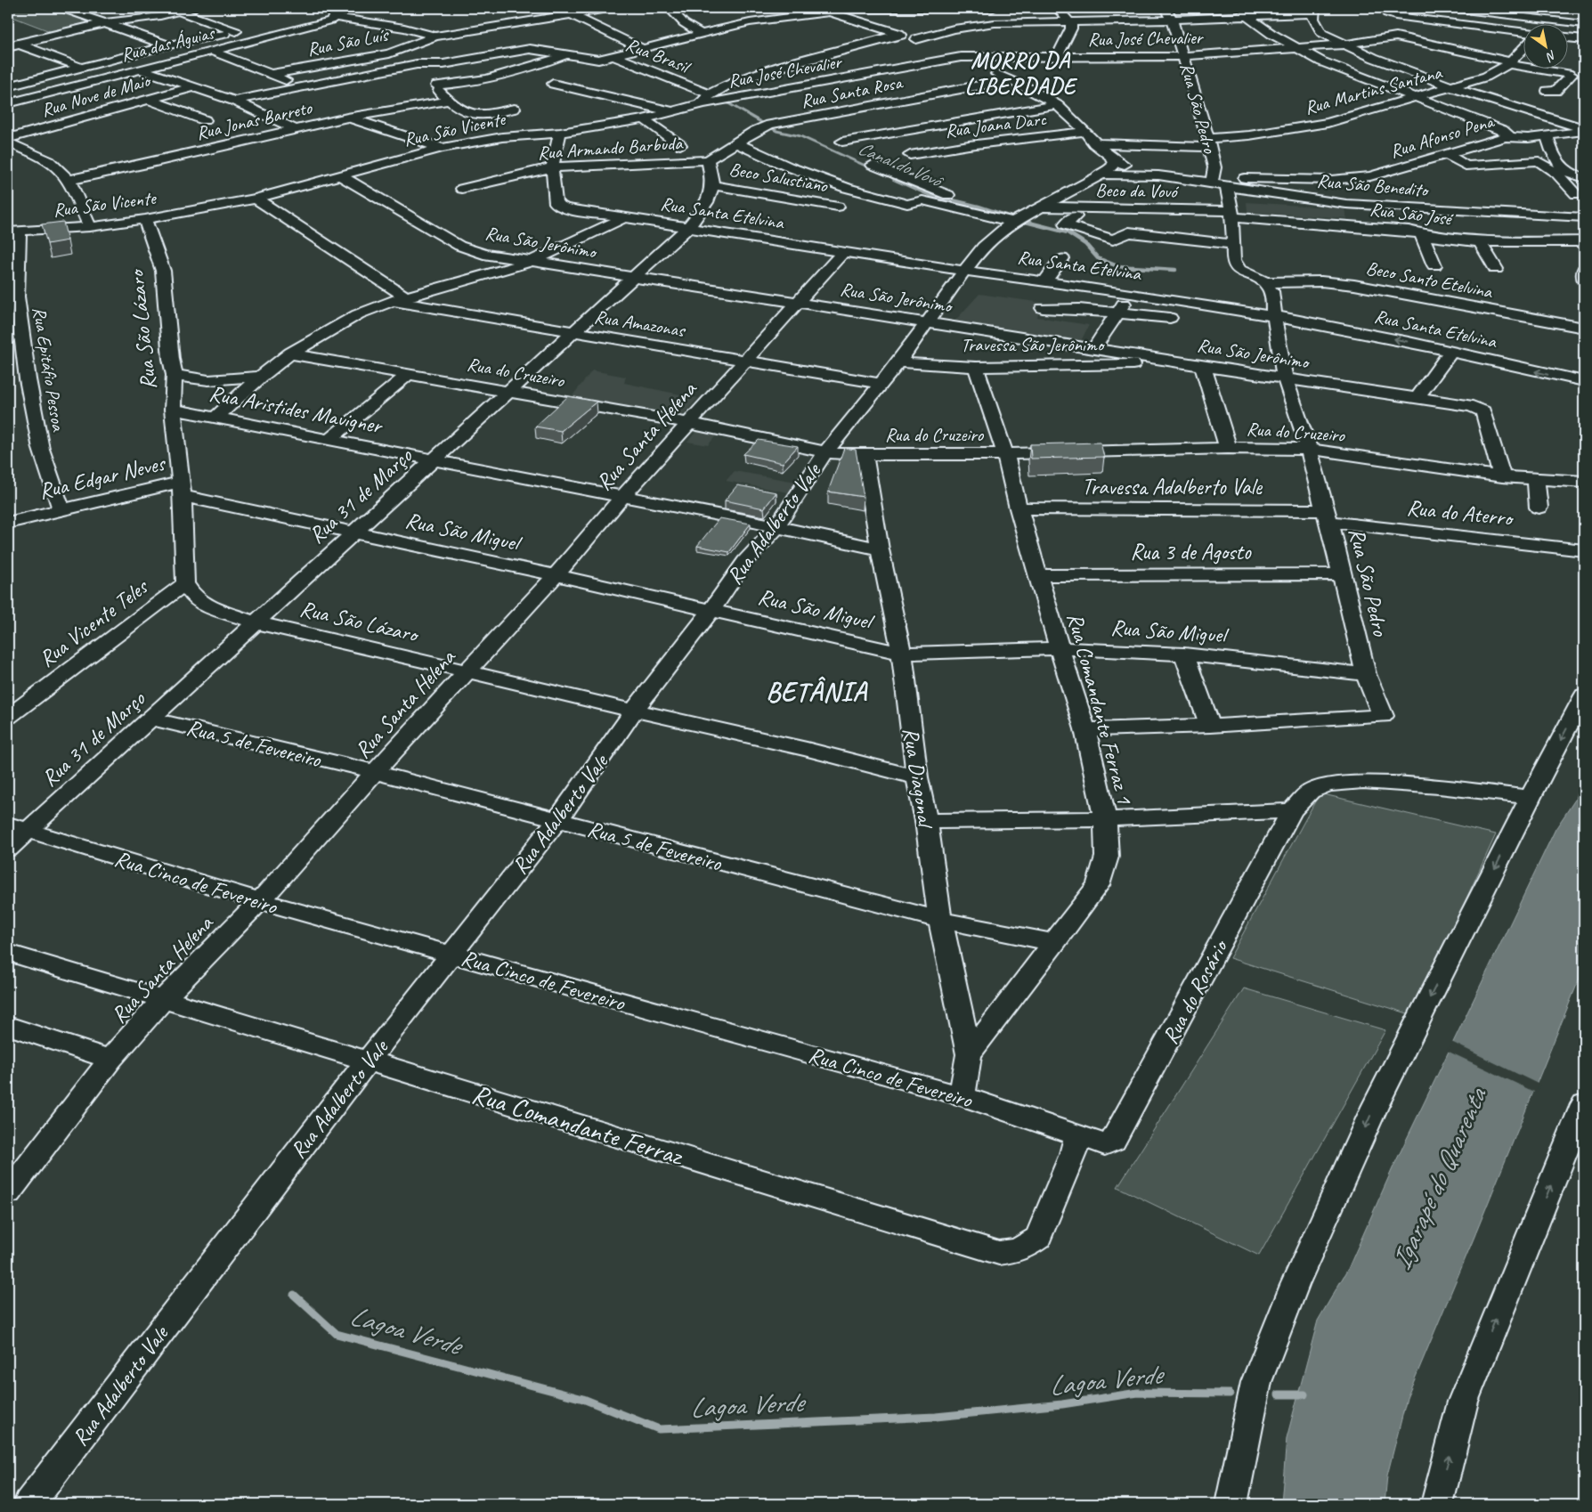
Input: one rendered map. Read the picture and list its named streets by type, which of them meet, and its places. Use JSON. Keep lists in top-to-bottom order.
{
  "streets": {
    "street": [
      "Rua José Chevalier",
      "Rua São Luís",
      "Rua das Águias",
      "Rua Brasil",
      "Rua Martins Santana",
      "Rua Santa Rosa",
      "Rua Nove de Maio",
      "Rua São Pedro",
      "Rua Jonas Barreto",
      "Rua Joana Darc",
      "Rua São Vicente",
      "Rua Afonso Pena",
      "Rua Armando Barbuda",
      "Beco Salustiano",
      "Rua São Benedito",
      "Beco da Vovó",
      "Rua Santa Etelvina",
      "Rua São José",
      "Rua São Jerônimo",
      "Beco Santo Etelvina",
      "Rua Amazonas",
      "Rua São Lázaro",
      "Travessa São Jerônimo",
      "Rua Epitáfio Pessoa",
      "Rua do Cruzeiro",
      "Rua Aristides Mavigner",
      "Rua Santa Helena",
      "Rua Edgar Neves",
      "Travessa Adalberto Vale",
      "Rua 31 de Março",
      "Rua do Aterro",
      "Rua Adalberto Vale",
      "Rua São Miguel",
      "Rua 3 de Agosto",
      "Rua Vicente Teles",
      "Rua Comandante Ferraz 1",
      "Rua 5 de Fevereiro",
      "Rua Diagonal",
      "Rua Cinco de Fevereiro",
      "Rua do Rosário",
      "Rua Comandante Ferraz"
    ]
  },
  "crossings": [
    ["Rua José Chevalier", "Rua Brasil"],
    ["Rua José Chevalier", "Rua Martins Santana"],
    ["Rua José Chevalier", "Rua São Pedro"],
    ["Rua José Chevalier", "Rua São Vicente"],
    ["Rua José Chevalier", "Rua Afonso Pena"],
    ["Rua José Chevalier", "Rua São Benedito"],
    ["Rua Brasil", "Rua São Vicente"],
    ["Rua Martins Santana", "Rua São Pedro"],
    ["Rua Martins Santana", "Rua Afonso Pena"],
    ["Rua Martins Santana", "Rua São Benedito"],
    ["Rua Santa Rosa", "Rua Armando Barbuda"],
    ["Rua Santa Rosa", "Beco Salustiano"],
    ["Rua Santa Rosa", "Rua São Benedito"],
    ["Rua São Pedro", "Rua Afonso Pena"],
    ["Rua São Pedro", "Rua São Benedito"],
    ["Rua São Pedro", "Rua Santa Etelvina"],
    ["Rua São Pedro", "Rua São Jerônimo"],
    ["Rua São Pedro", "Beco Santo Etelvina"],
    ["Rua São Pedro", "Rua do Cruzeiro"],
    ["Rua São Pedro", "Travessa Adalberto Vale"],
    ["Rua São Pedro", "Rua do Aterro"],
    ["Rua São Pedro", "Rua São Miguel"],
    ["Rua São Pedro", "Rua 3 de Agosto"],
    ["Rua São Pedro", "Rua Comandante Ferraz 1"],
    ["Rua Joana Darc", "Rua São Benedito"],
    ["Rua São Vicente", "Rua São Benedito"],
    ["Rua São Vicente", "Rua São Jerônimo"],
    ["Rua São Vicente", "Rua Amazonas"],
    ["Rua São Vicente", "Rua São Lázaro"],
    ["Rua São Vicente", "Rua Epitáfio Pessoa"],
    ["Rua Afonso Pena", "Rua São Benedito"],
    ["Rua Armando Barbuda", "Rua Santa Etelvina"],
    ["Beco Salustiano", "Rua 31 de Março"],
    ["Beco Salustiano", "Rua Adalberto Vale"],
    ["Rua São Benedito", "Rua Adalberto Vale"],
    ["Beco da Vovó", "Rua São José"],
    ["Beco da Vovó", "Rua Adalberto Vale"],
    ["Rua Santa Etelvina", "Rua Santa Helena"],
    ["Rua Santa Etelvina", "Rua 31 de Março"],
    ["Rua Santa Etelvina", "Rua Adalberto Vale"],
    ["Rua São Jerônimo", "Travessa São Jerônimo"],
    ["Rua São Jerônimo", "Rua do Cruzeiro"],
    ["Rua São Jerônimo", "Rua Santa Helena"],
    ["Rua São Jerônimo", "Rua 31 de Março"],
    ["Rua São Jerônimo", "Rua Adalberto Vale"],
    ["Rua Amazonas", "Rua Santa Helena"],
    ["Rua Amazonas", "Rua 31 de Março"],
    ["Rua Amazonas", "Rua Adalberto Vale"],
    ["Rua São Lázaro", "Rua Aristides Mavigner"],
    ["Rua São Lázaro", "Rua Santa Helena"],
    ["Rua São Lázaro", "Rua Edgar Neves"],
    ["Rua São Lázaro", "Rua 31 de Março"],
    ["Rua São Lázaro", "Rua Adalberto Vale"],
    ["Rua São Lázaro", "Rua São Miguel"],
    ["Rua São Lázaro", "Rua Vicente Teles"],
    ["Rua São Lázaro", "Rua Diagonal"],
    ["Travessa São Jerônimo", "Rua Adalberto Vale"],
    ["Travessa São Jerônimo", "Rua Comandante Ferraz 1"],
    ["Rua Epitáfio Pessoa", "Rua Edgar Neves"],
    ["Rua do Cruzeiro", "Rua Santa Helena"],
    ["Rua do Cruzeiro", "Rua 31 de Março"],
    ["Rua do Cruzeiro", "Rua Adalberto Vale"],
    ["Rua do Cruzeiro", "Rua Comandante Ferraz 1"],
    ["Rua do Cruzeiro", "Rua Diagonal"],
    ["Rua Aristides Mavigner", "Rua Santa Helena"],
    ["Rua Aristides Mavigner", "Rua 31 de Março"],
    ["Rua Aristides Mavigner", "Rua Adalberto Vale"],
    ["Rua Aristides Mavigner", "Rua Diagonal"],
    ["Rua Santa Helena", "Rua São Miguel"],
    ["Rua Santa Helena", "Rua 5 de Fevereiro"],
    ["Rua Santa Helena", "Rua Cinco de Fevereiro"],
    ["Rua Santa Helena", "Rua Comandante Ferraz"],
    ["Rua Edgar Neves", "Rua São Miguel"],
    ["Travessa Adalberto Vale", "Rua do Aterro"],
    ["Travessa Adalberto Vale", "Rua Comandante Ferraz 1"],
    ["Rua 31 de Março", "Rua São Miguel"],
    ["Rua 31 de Março", "Rua 5 de Fevereiro"],
    ["Rua 31 de Março", "Rua Cinco de Fevereiro"],
    ["Rua Adalberto Vale", "Rua São Miguel"],
    ["Rua Adalberto Vale", "Rua 5 de Fevereiro"],
    ["Rua Adalberto Vale", "Rua Cinco de Fevereiro"],
    ["Rua Adalberto Vale", "Rua Comandante Ferraz"],
    ["Rua São Miguel", "Rua Comandante Ferraz 1"],
    ["Rua São Miguel", "Rua Diagonal"],
    ["Rua 3 de Agosto", "Rua Comandante Ferraz 1"],
    ["Rua Comandante Ferraz 1", "Rua 5 de Fevereiro"],
    ["Rua Comandante Ferraz 1", "Rua Diagonal"],
    ["Rua 5 de Fevereiro", "Rua Diagonal"],
    ["Rua Diagonal", "Rua Cinco de Fevereiro"],
    ["Rua Cinco de Fevereiro", "Rua do Rosário"],
    ["Rua Cinco de Fevereiro", "Rua Comandante Ferraz"],
    ["Rua do Rosário", "Rua Comandante Ferraz"]
  ],
  "districts": ["MORRO DA LIBERDADE", "BETÂNIA"],
  "water": ["Canal do Vovô", "Igarapé do Quarenta", "Lagoa Verde"],
  "north": "bottom right"
}
